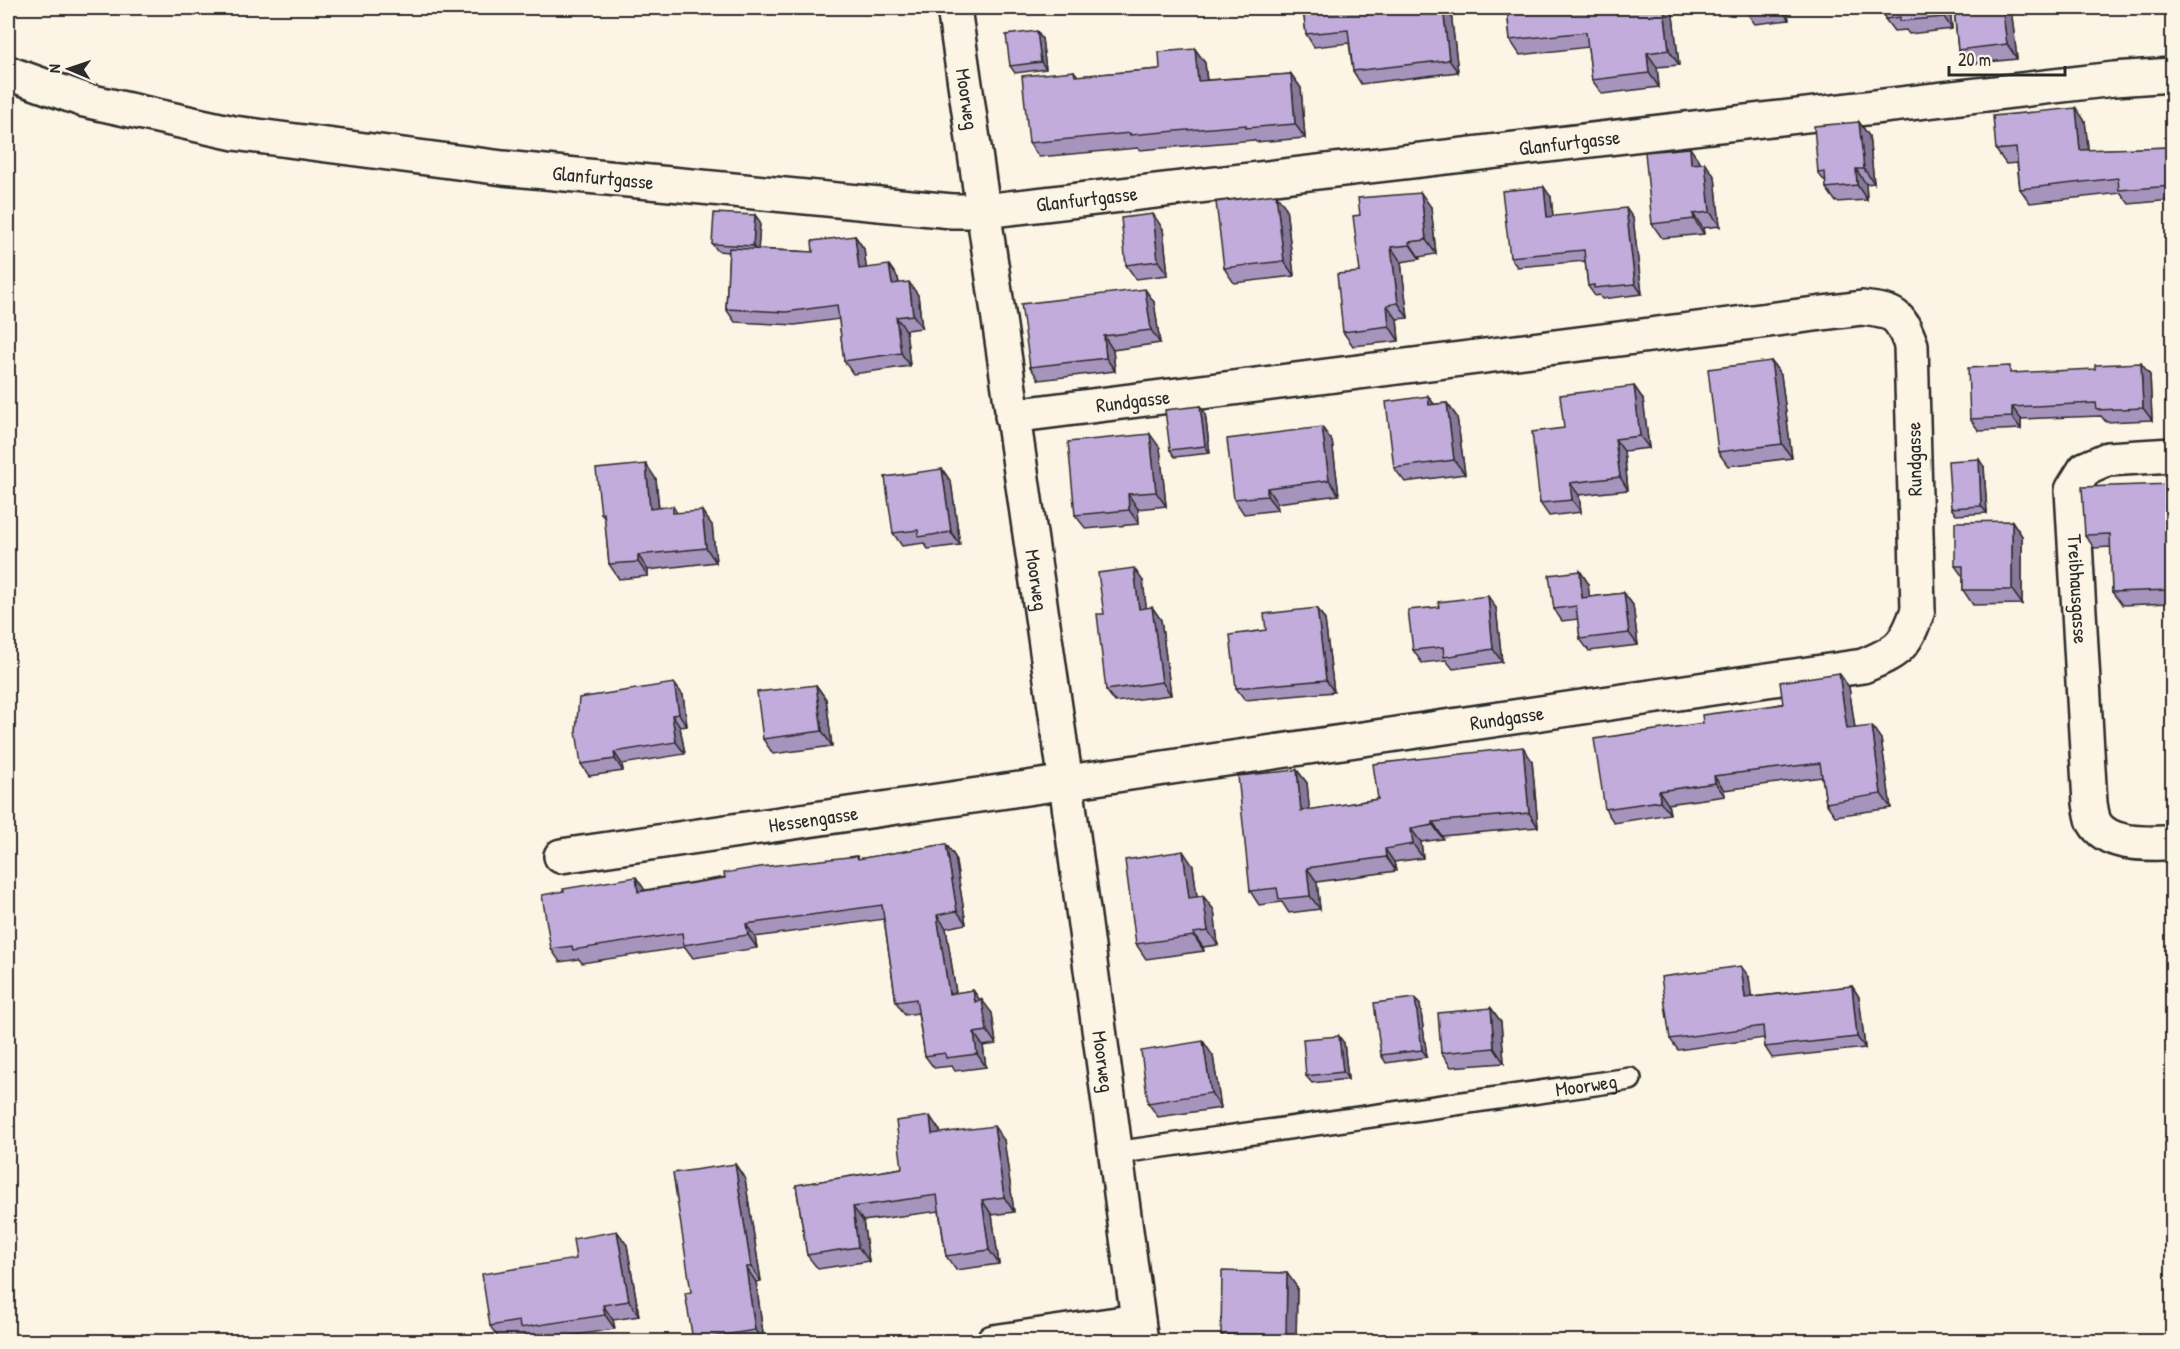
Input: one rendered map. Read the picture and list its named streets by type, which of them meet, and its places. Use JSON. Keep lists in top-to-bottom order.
{
  "streets": {
    "street": [
      "Moorweg",
      "Glanfurtgasse",
      "Rundgasse",
      "Treibhausgasse",
      "Hessengasse"
    ]
  },
  "crossings": [
    ["Moorweg", "Glanfurtgasse"],
    ["Moorweg", "Rundgasse"],
    ["Moorweg", "Hessengasse"],
    ["Rundgasse", "Hessengasse"]
  ],
  "scale_bar": "20 m",
  "north": "left"
}
